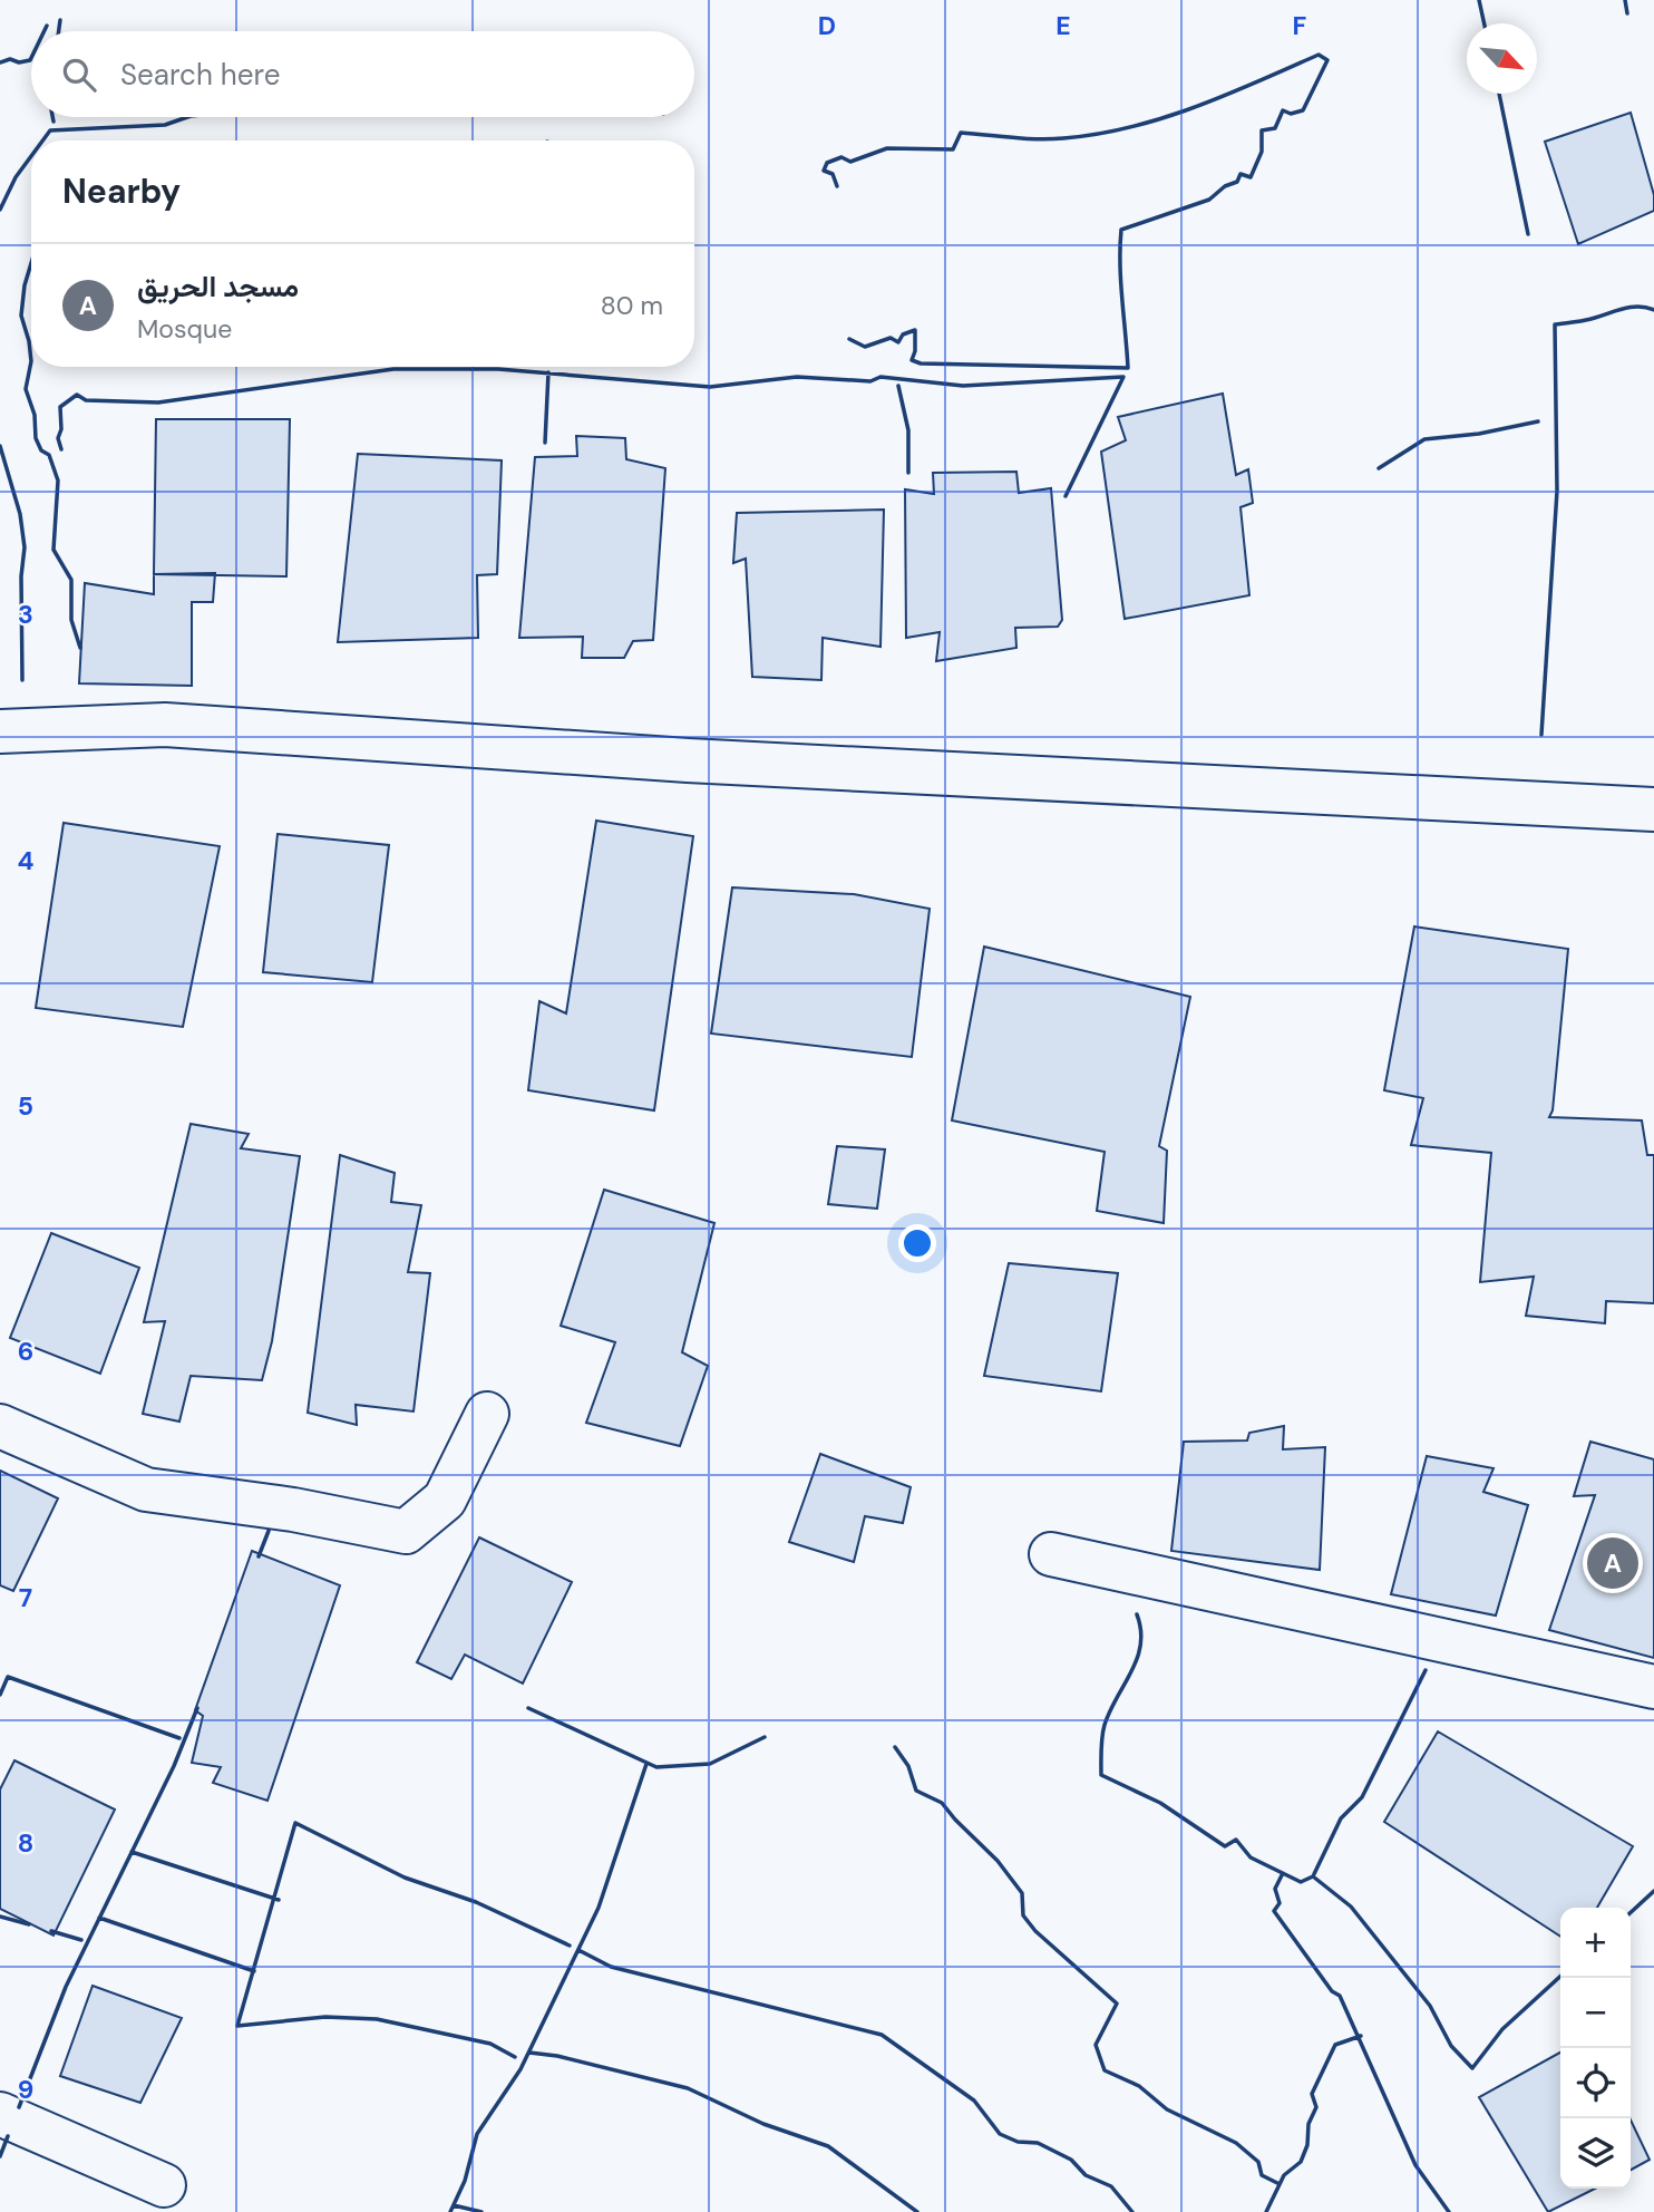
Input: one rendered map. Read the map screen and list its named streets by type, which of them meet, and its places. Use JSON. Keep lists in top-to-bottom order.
{
  "north": "bottom right",
  "page": {
    "search": "Search here",
    "heading": "Nearby",
    "list": [
      {
        "mark": "A",
        "name": "مسجد الحريق",
        "note": "Mosque",
        "value": "80 m"
      }
    ],
    "pins": "A",
    "map_buttons": ["+", "−"]
  },
  "grid": {
    "columns": ["D", "E", "F"],
    "rows": [
      "3",
      "4",
      "5",
      "6",
      "7",
      "8",
      "9"
    ]
  }
}
